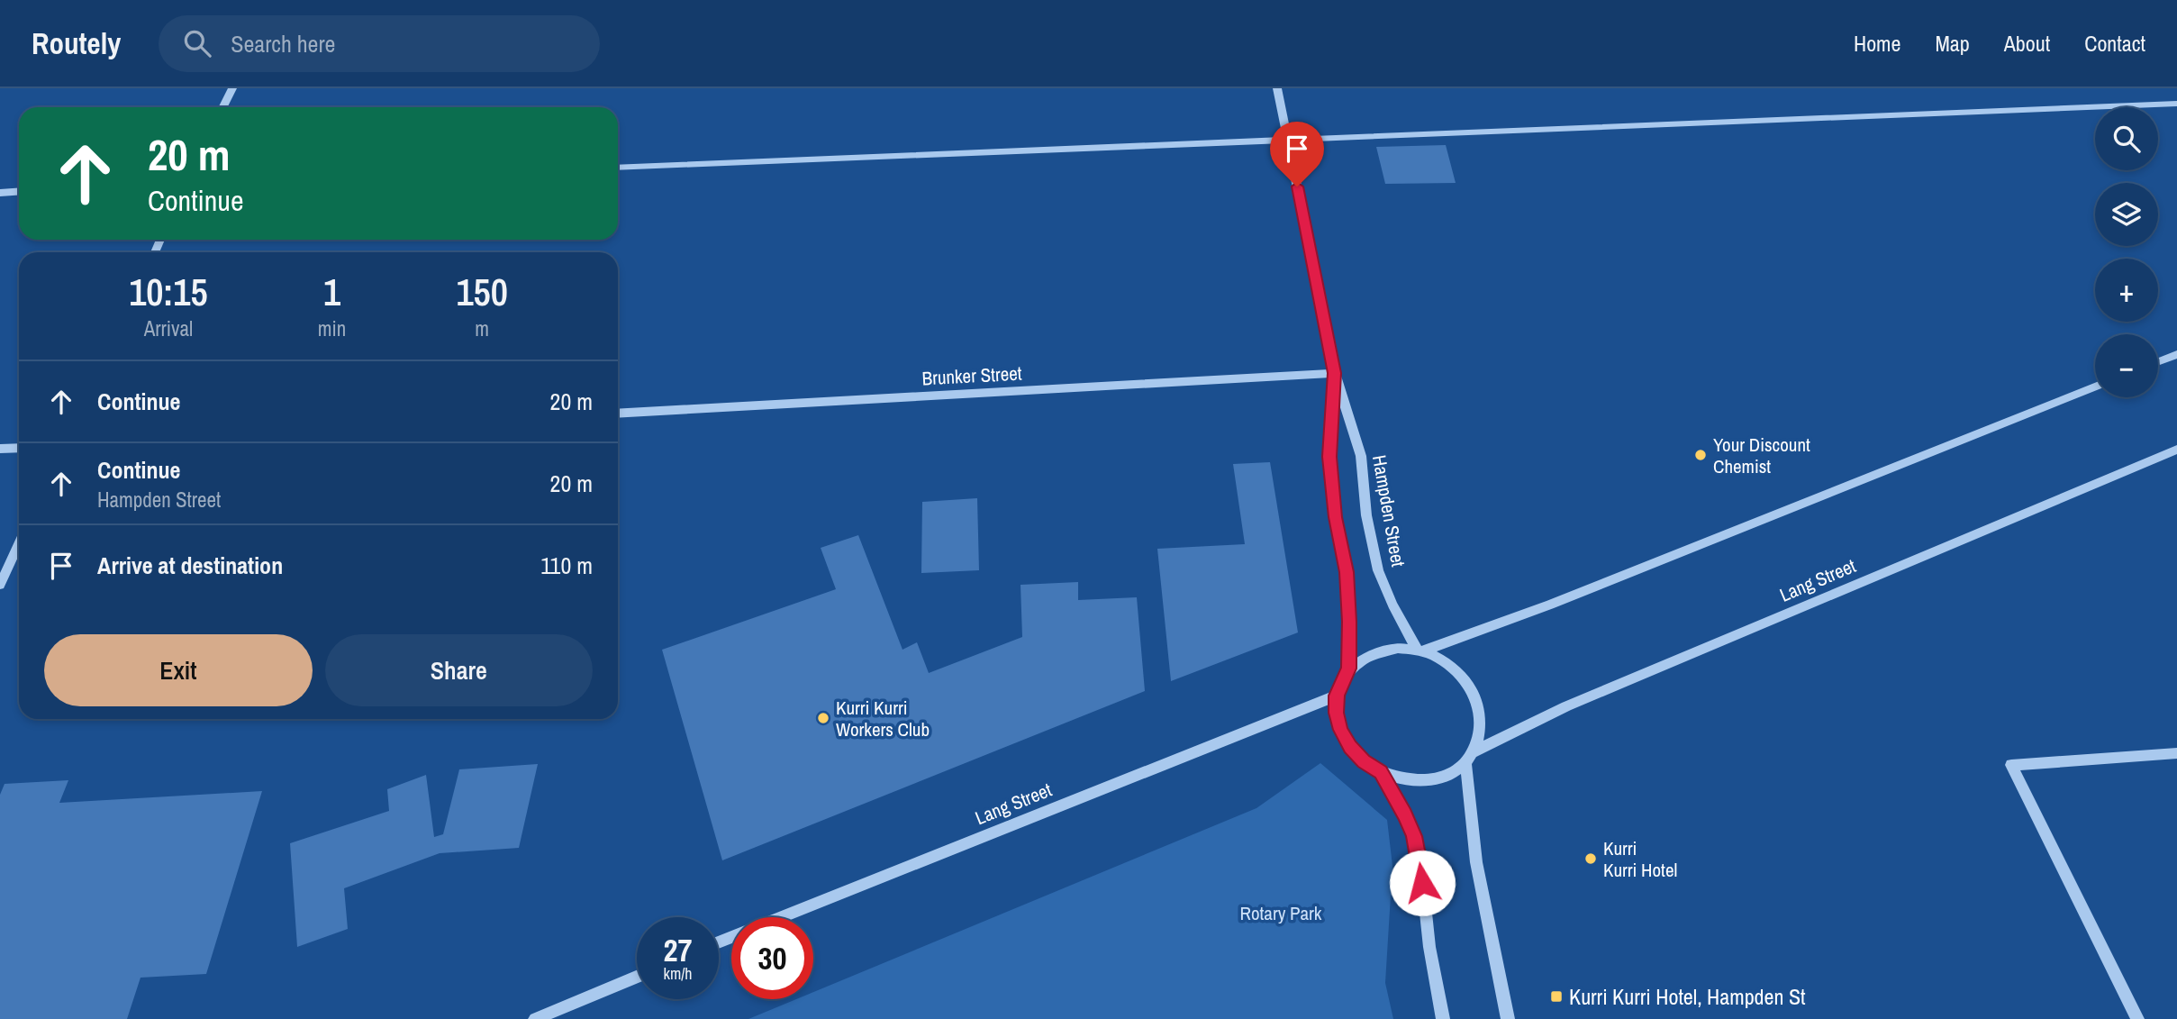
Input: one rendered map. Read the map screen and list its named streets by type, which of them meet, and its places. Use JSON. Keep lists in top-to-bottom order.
{
  "streets": {
    "street": ["Brunker Street", "Hampden Street", "Lang Street"]
  },
  "crossings": [
    ["Brunker Street", "Hampden Street"],
    ["Hampden Street", "Lang Street"]
  ],
  "parks": ["Rotary Park"],
  "places": {
    "other": ["Your Discount Chemist", "Kurri Kurri Workers Club", "Kurri Kurri Hotel"],
    "transit": ["Kurri Kurri Hotel, Hampden St"]
  },
  "page": {
    "header": "Routely",
    "search": "Search here",
    "nav": [
      "Home",
      "Map",
      "About",
      "Contact"
    ],
    "map_buttons": ["+", "−"],
    "turn": ["20 m", "Continue"],
    "eta": [
      "10:15",
      "Arrival",
      "1",
      "min",
      "150",
      "m"
    ],
    "list": [
      {
        "name": "Continue",
        "value": "20 m"
      },
      {
        "name": "Continue",
        "note": "Hampden Street",
        "value": "20 m"
      },
      {
        "name": "Arrive at destination",
        "value": "110 m"
      }
    ],
    "buttons": ["Exit", "Share"],
    "speed": "27 km/h",
    "limit": "30"
  }
}
